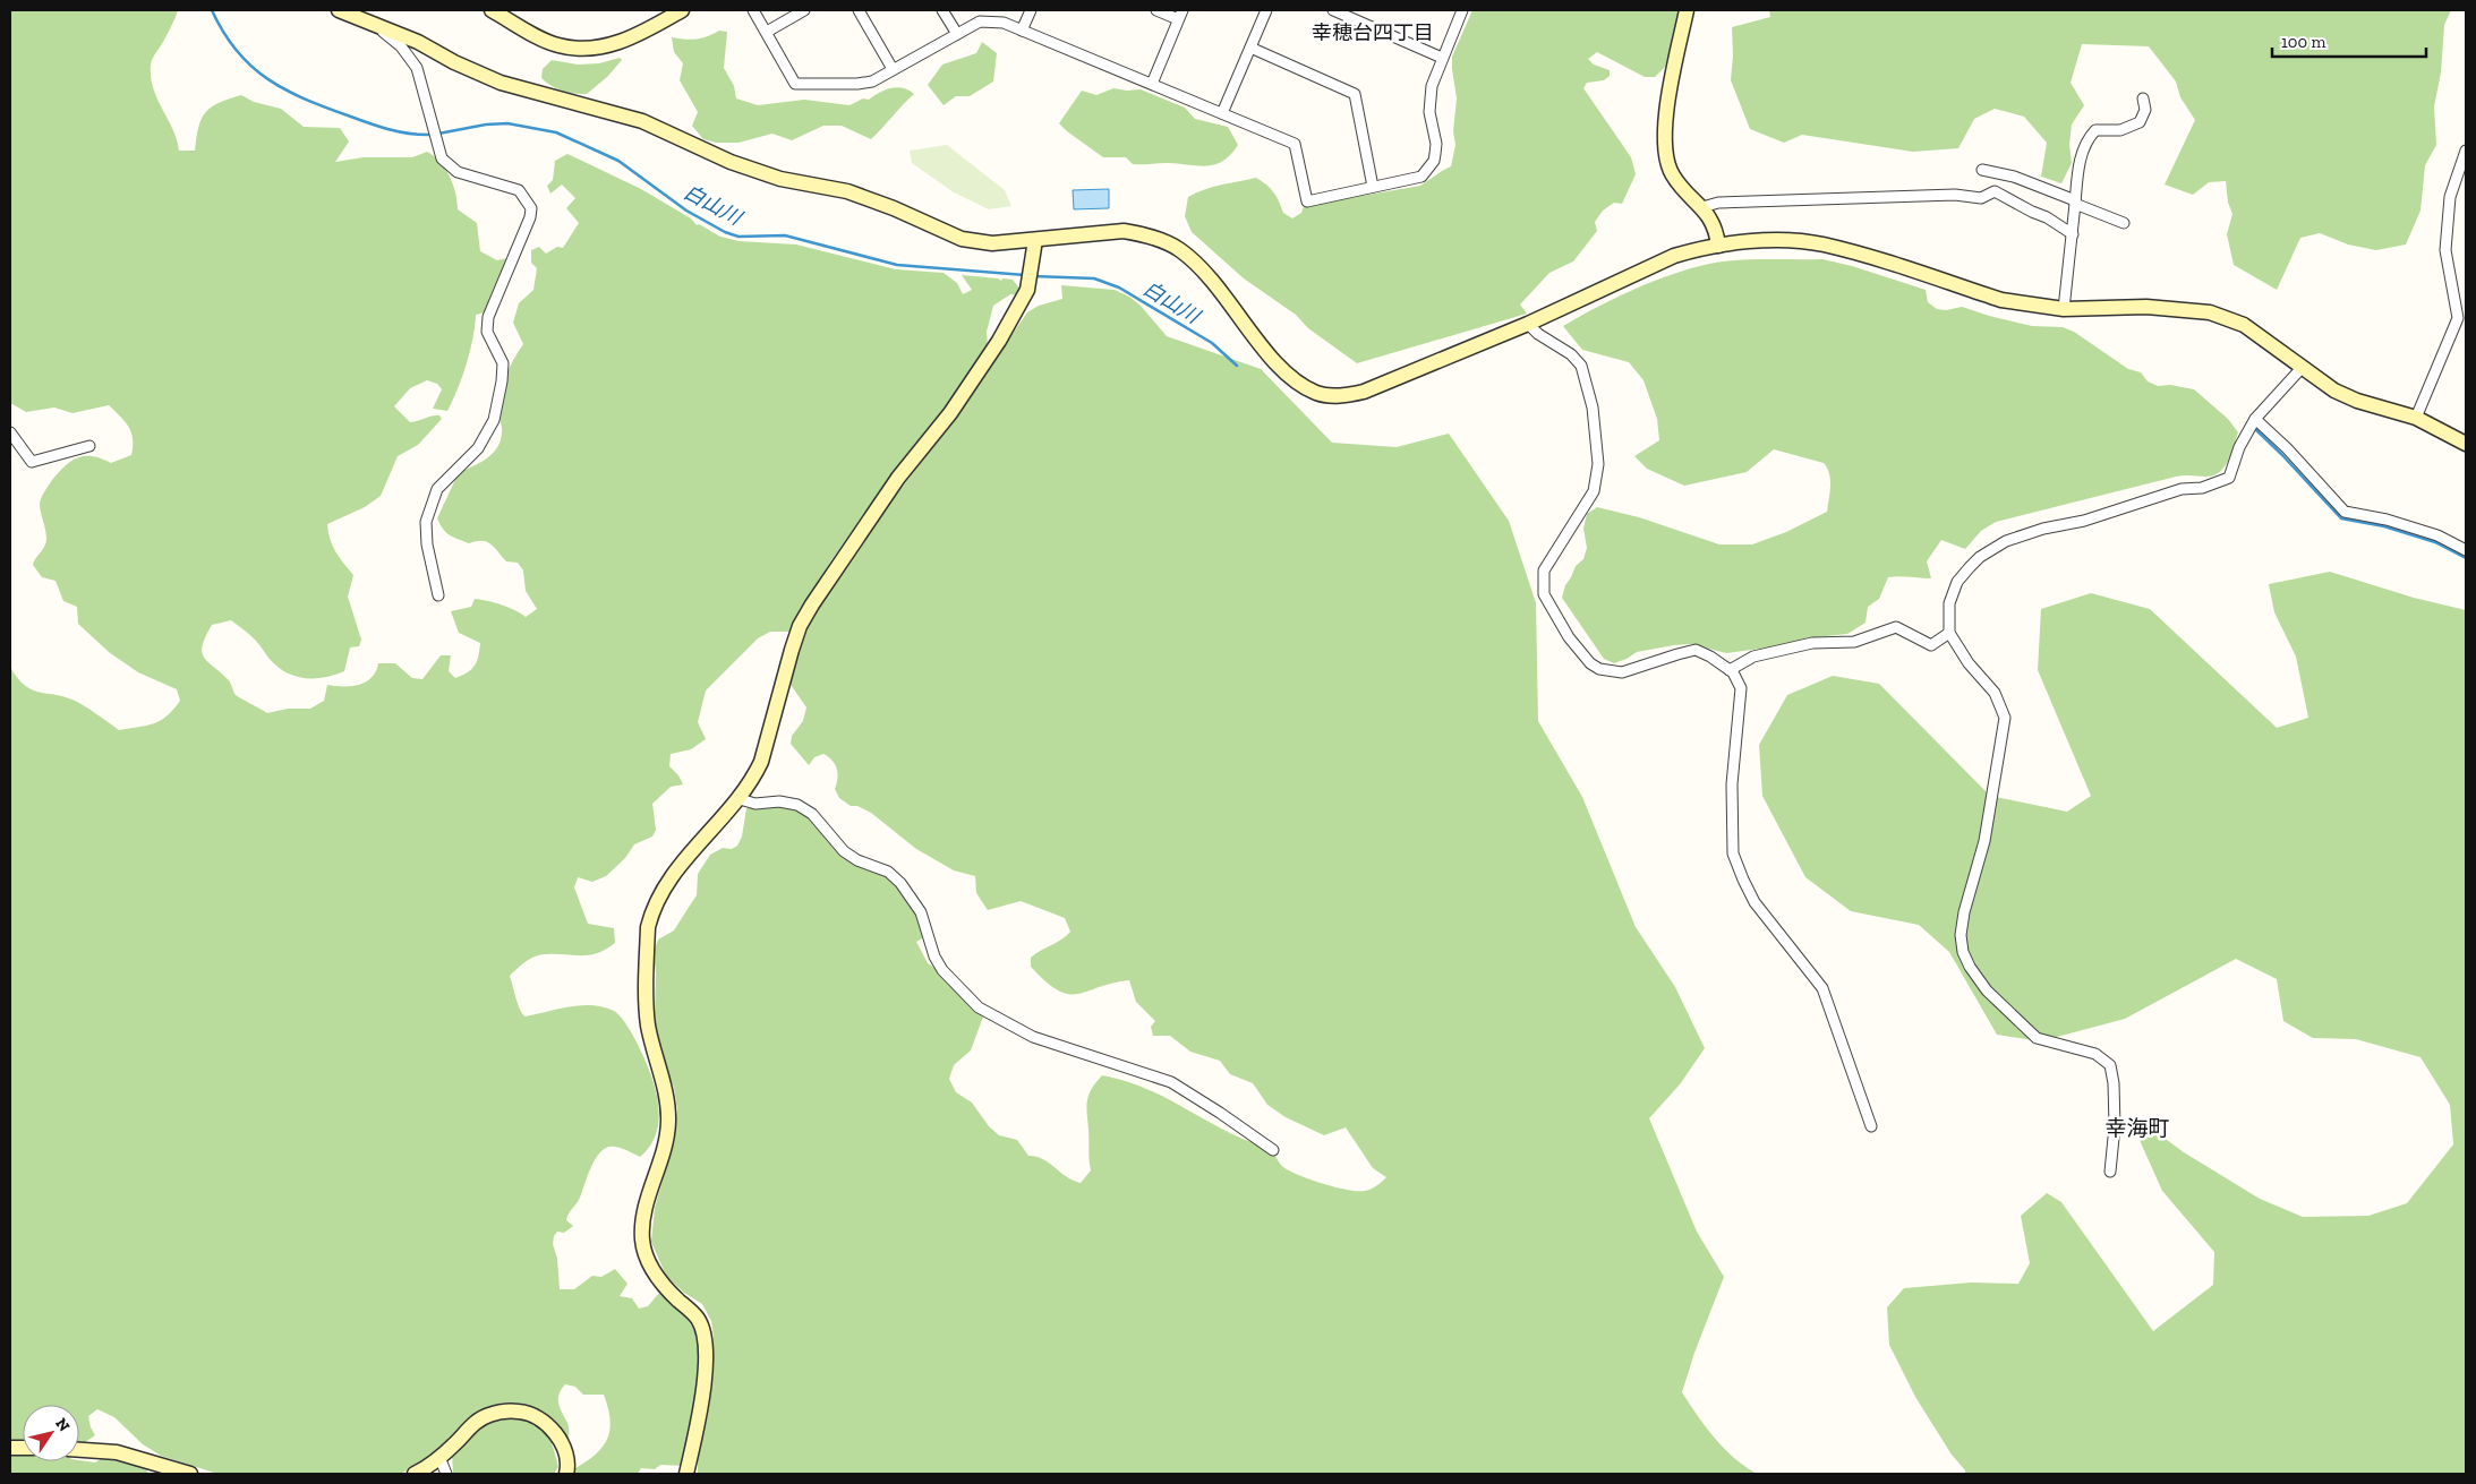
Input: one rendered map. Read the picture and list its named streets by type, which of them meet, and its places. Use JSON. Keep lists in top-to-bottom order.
{
  "districts": ["幸穂台四丁目", "幸海町"],
  "water": ["白山川"],
  "scale_bar": "100 m",
  "north": "top right"
}
